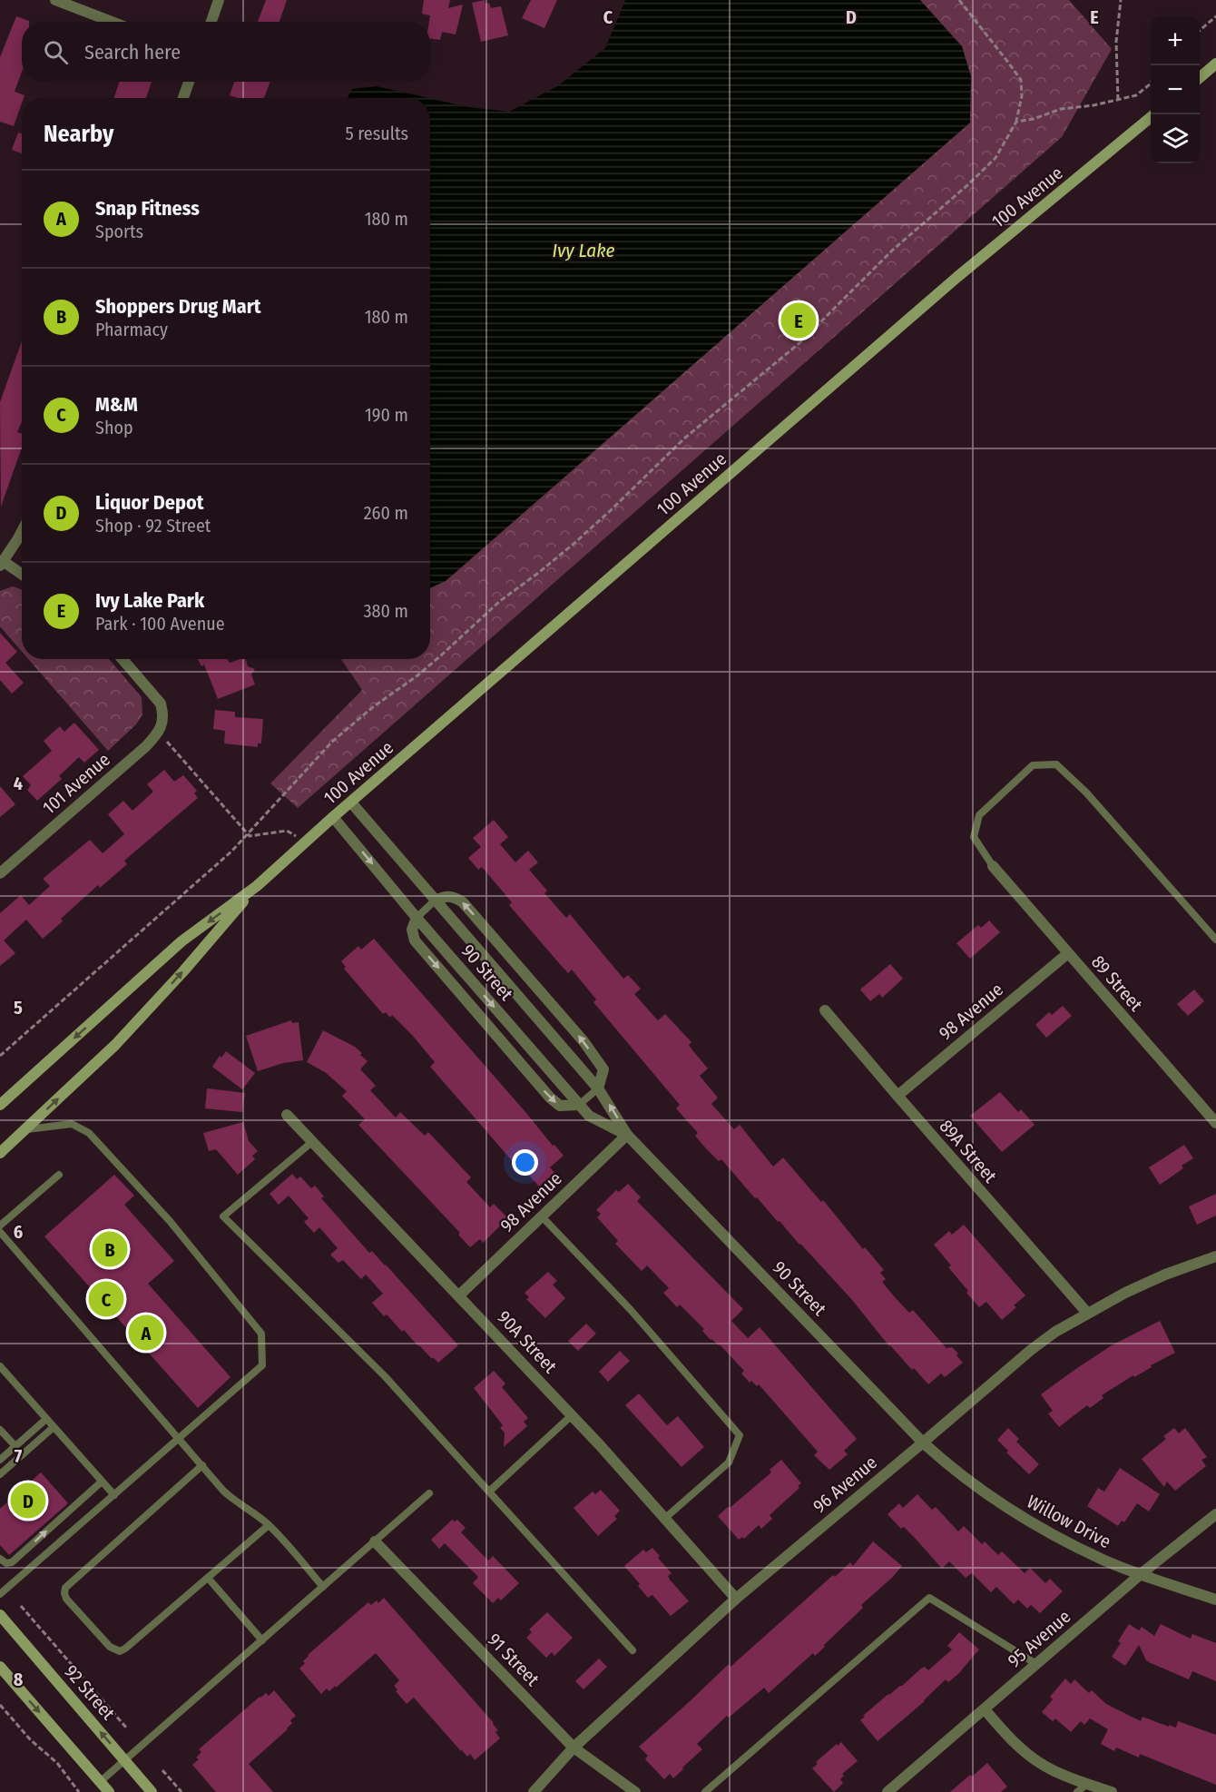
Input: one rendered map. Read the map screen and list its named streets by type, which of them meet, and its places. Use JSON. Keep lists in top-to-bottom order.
{
  "streets": {
    "main road": ["100 Avenue", "92 Street"],
    "street": [
      "101 Avenue",
      "90 Street",
      "89 Street",
      "98 Avenue",
      "89A Street",
      "90A Street",
      "96 Avenue",
      "Willow Drive",
      "95 Avenue",
      "91 Street"
    ]
  },
  "crossings": [
    ["100 Avenue", "90 Street"],
    ["90 Street", "98 Avenue"],
    ["90 Street", "96 Avenue"],
    ["90 Street", "Willow Drive"],
    ["89 Street", "98 Avenue"],
    ["98 Avenue", "89A Street"],
    ["98 Avenue", "90A Street"],
    ["89A Street", "96 Avenue"],
    ["90A Street", "96 Avenue"],
    ["96 Avenue", "Willow Drive"],
    ["96 Avenue", "91 Street"],
    ["Willow Drive", "95 Avenue"]
  ],
  "water": ["Ivy Lake"],
  "page": {
    "map_buttons": ["+", "−"],
    "search": "Search here",
    "heading": ["Nearby", "5 results"],
    "list": [
      {
        "mark": "A",
        "name": "Snap Fitness",
        "note": "Sports",
        "value": "180 m"
      },
      {
        "mark": "B",
        "name": "Shoppers Drug Mart",
        "note": "Pharmacy",
        "value": "180 m"
      },
      {
        "mark": "C",
        "name": "M&M",
        "note": "Shop",
        "value": "190 m"
      },
      {
        "mark": "D",
        "name": "Liquor Depot",
        "note": "Shop · 92 Street",
        "value": "260 m"
      },
      {
        "mark": "E",
        "name": "Ivy Lake Park",
        "note": "Park · 100 Avenue",
        "value": "380 m"
      }
    ],
    "pins": [
      "E",
      "B",
      "C",
      "A",
      "D"
    ]
  },
  "grid": {
    "columns": ["C", "D", "E"],
    "rows": [
      "4",
      "5",
      "6",
      "7",
      "8"
    ]
  }
}
